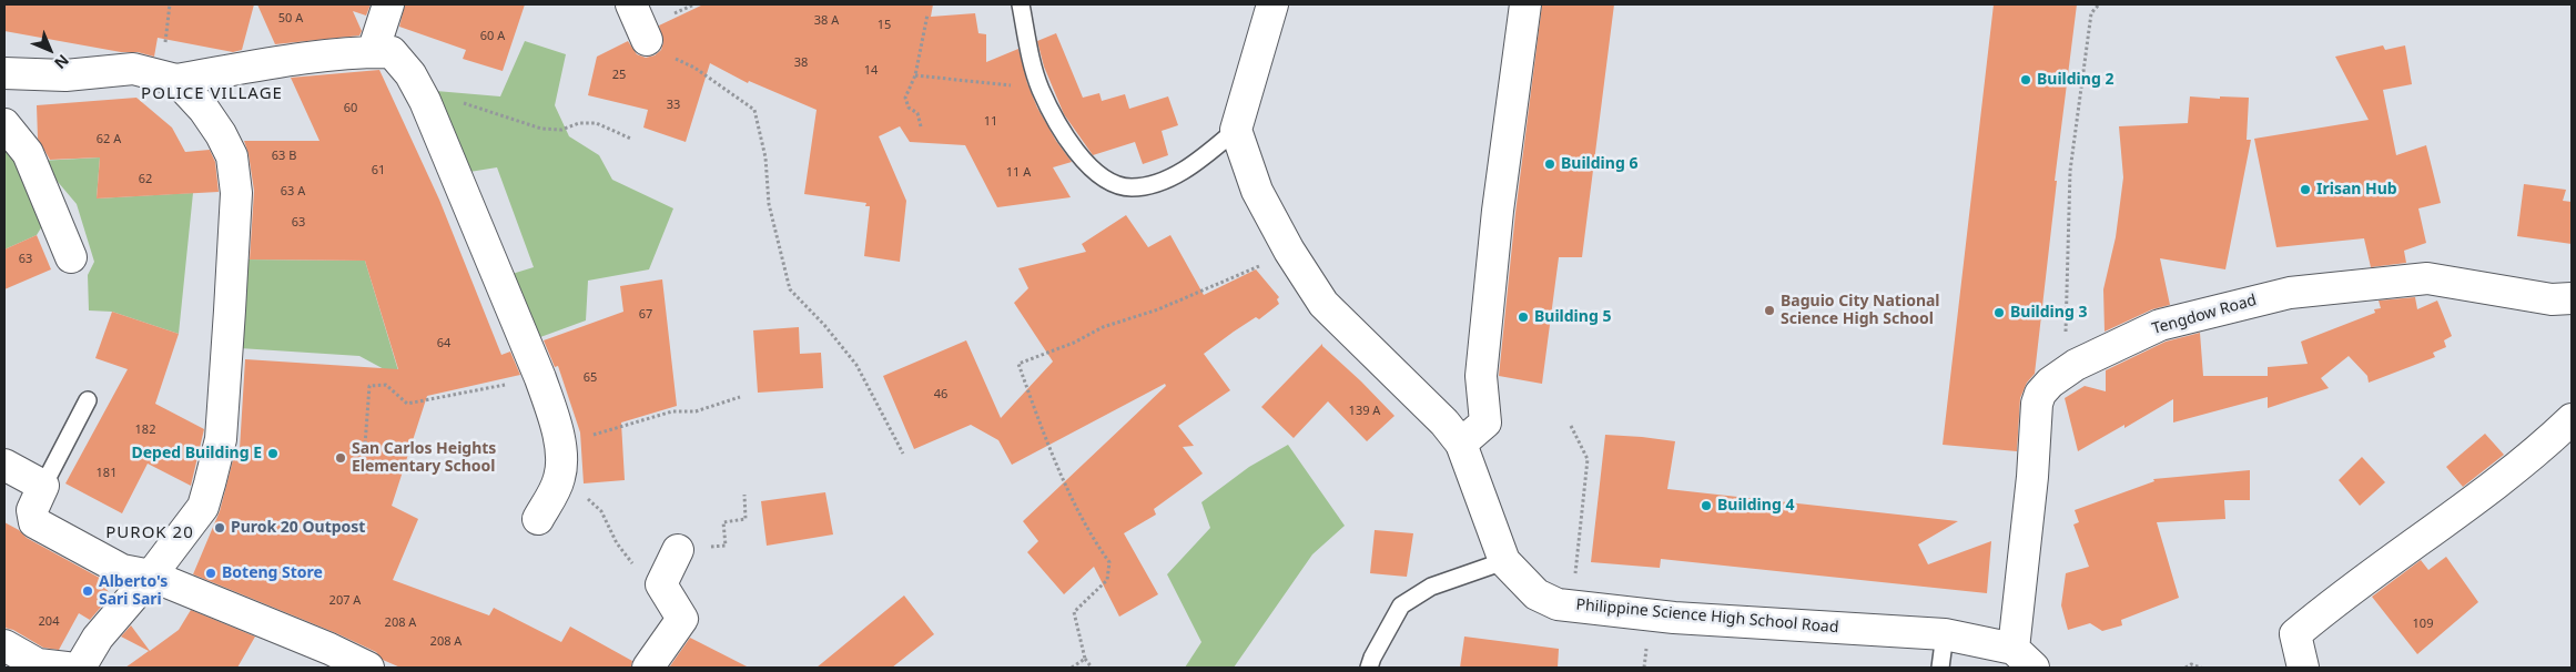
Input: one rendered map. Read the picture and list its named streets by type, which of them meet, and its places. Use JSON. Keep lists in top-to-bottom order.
{
  "streets": {
    "street": ["Tengdow Road", "Philippine Science High School Road"]
  },
  "crossings": [
    ["Tengdow Road", "Philippine Science High School Road"]
  ],
  "districts": ["POLICE VILLAGE", "PUROK 20"],
  "places": [
    "Building 2",
    "Building 6",
    "Irisan Hub",
    "Baguio City National Science High School",
    "Building 3",
    "Building 5",
    "Deped Building E",
    "San Carlos Heights Elementary School",
    "Building 4",
    "Purok 20 Outpost",
    "Boteng Store",
    "Alberto's Sari Sari"
  ],
  "house_numbers": [
    "50 A",
    "38 A",
    "15",
    "60 A",
    "38",
    "14",
    "25",
    "33",
    "60",
    "11",
    "62 A",
    "63 B",
    "61",
    "11 A",
    "62",
    "63 A",
    "63",
    "63",
    "67",
    "64",
    "65",
    "46",
    "139 A",
    "182",
    "181",
    "207 A",
    "204",
    "208 A",
    "109",
    "208 A"
  ],
  "north": "bottom right"
}
